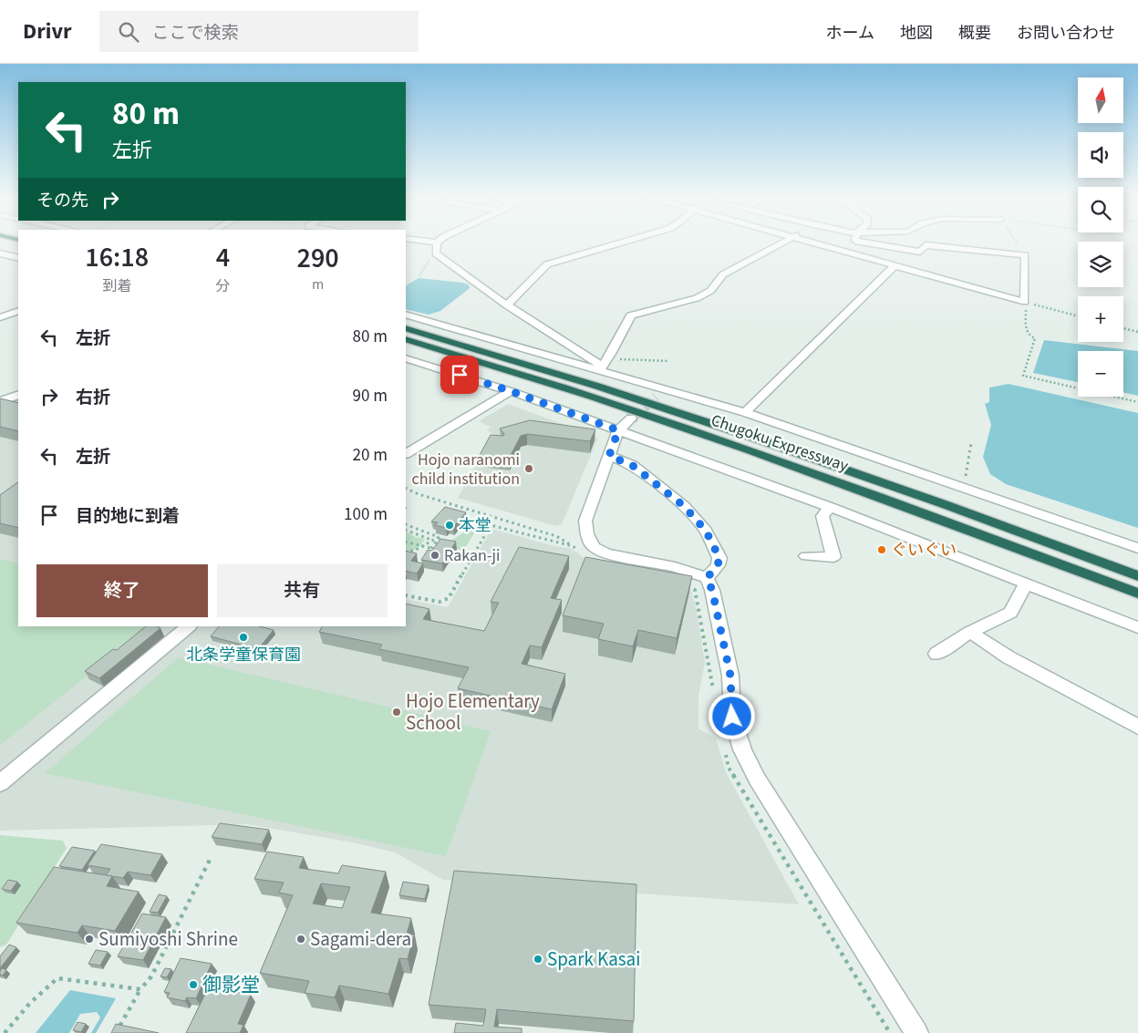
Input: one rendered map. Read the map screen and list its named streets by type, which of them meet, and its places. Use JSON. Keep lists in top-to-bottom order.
{
  "streets": {
    "highway": ["Chugoku Expressway"]
  },
  "places": [
    "Hojo naranomi child institution",
    "本堂",
    "ぐいぐい",
    "Rakan-ji",
    "北条学童保育園",
    "Hojo Elementary School",
    "Sumiyoshi Shrine",
    "Sagami-dera",
    "Spark Kasai",
    "御影堂"
  ],
  "north": "top",
  "page": {
    "header": "Drivr",
    "search": "ここで検索",
    "nav": [
      "ホーム",
      "地図",
      "概要",
      "お問い合わせ"
    ],
    "map_buttons": ["+", "−"],
    "turn": ["80 m", "左折"],
    "then": "その先",
    "eta": [
      "16:18",
      "到着",
      "4",
      "分",
      "290",
      "m"
    ],
    "list": [
      {
        "name": "左折",
        "value": "80 m"
      },
      {
        "name": "右折",
        "value": "90 m"
      },
      {
        "name": "左折",
        "value": "20 m"
      },
      {
        "name": "目的地に到着",
        "value": "100 m"
      }
    ],
    "buttons": ["終了", "共有"]
  }
}
